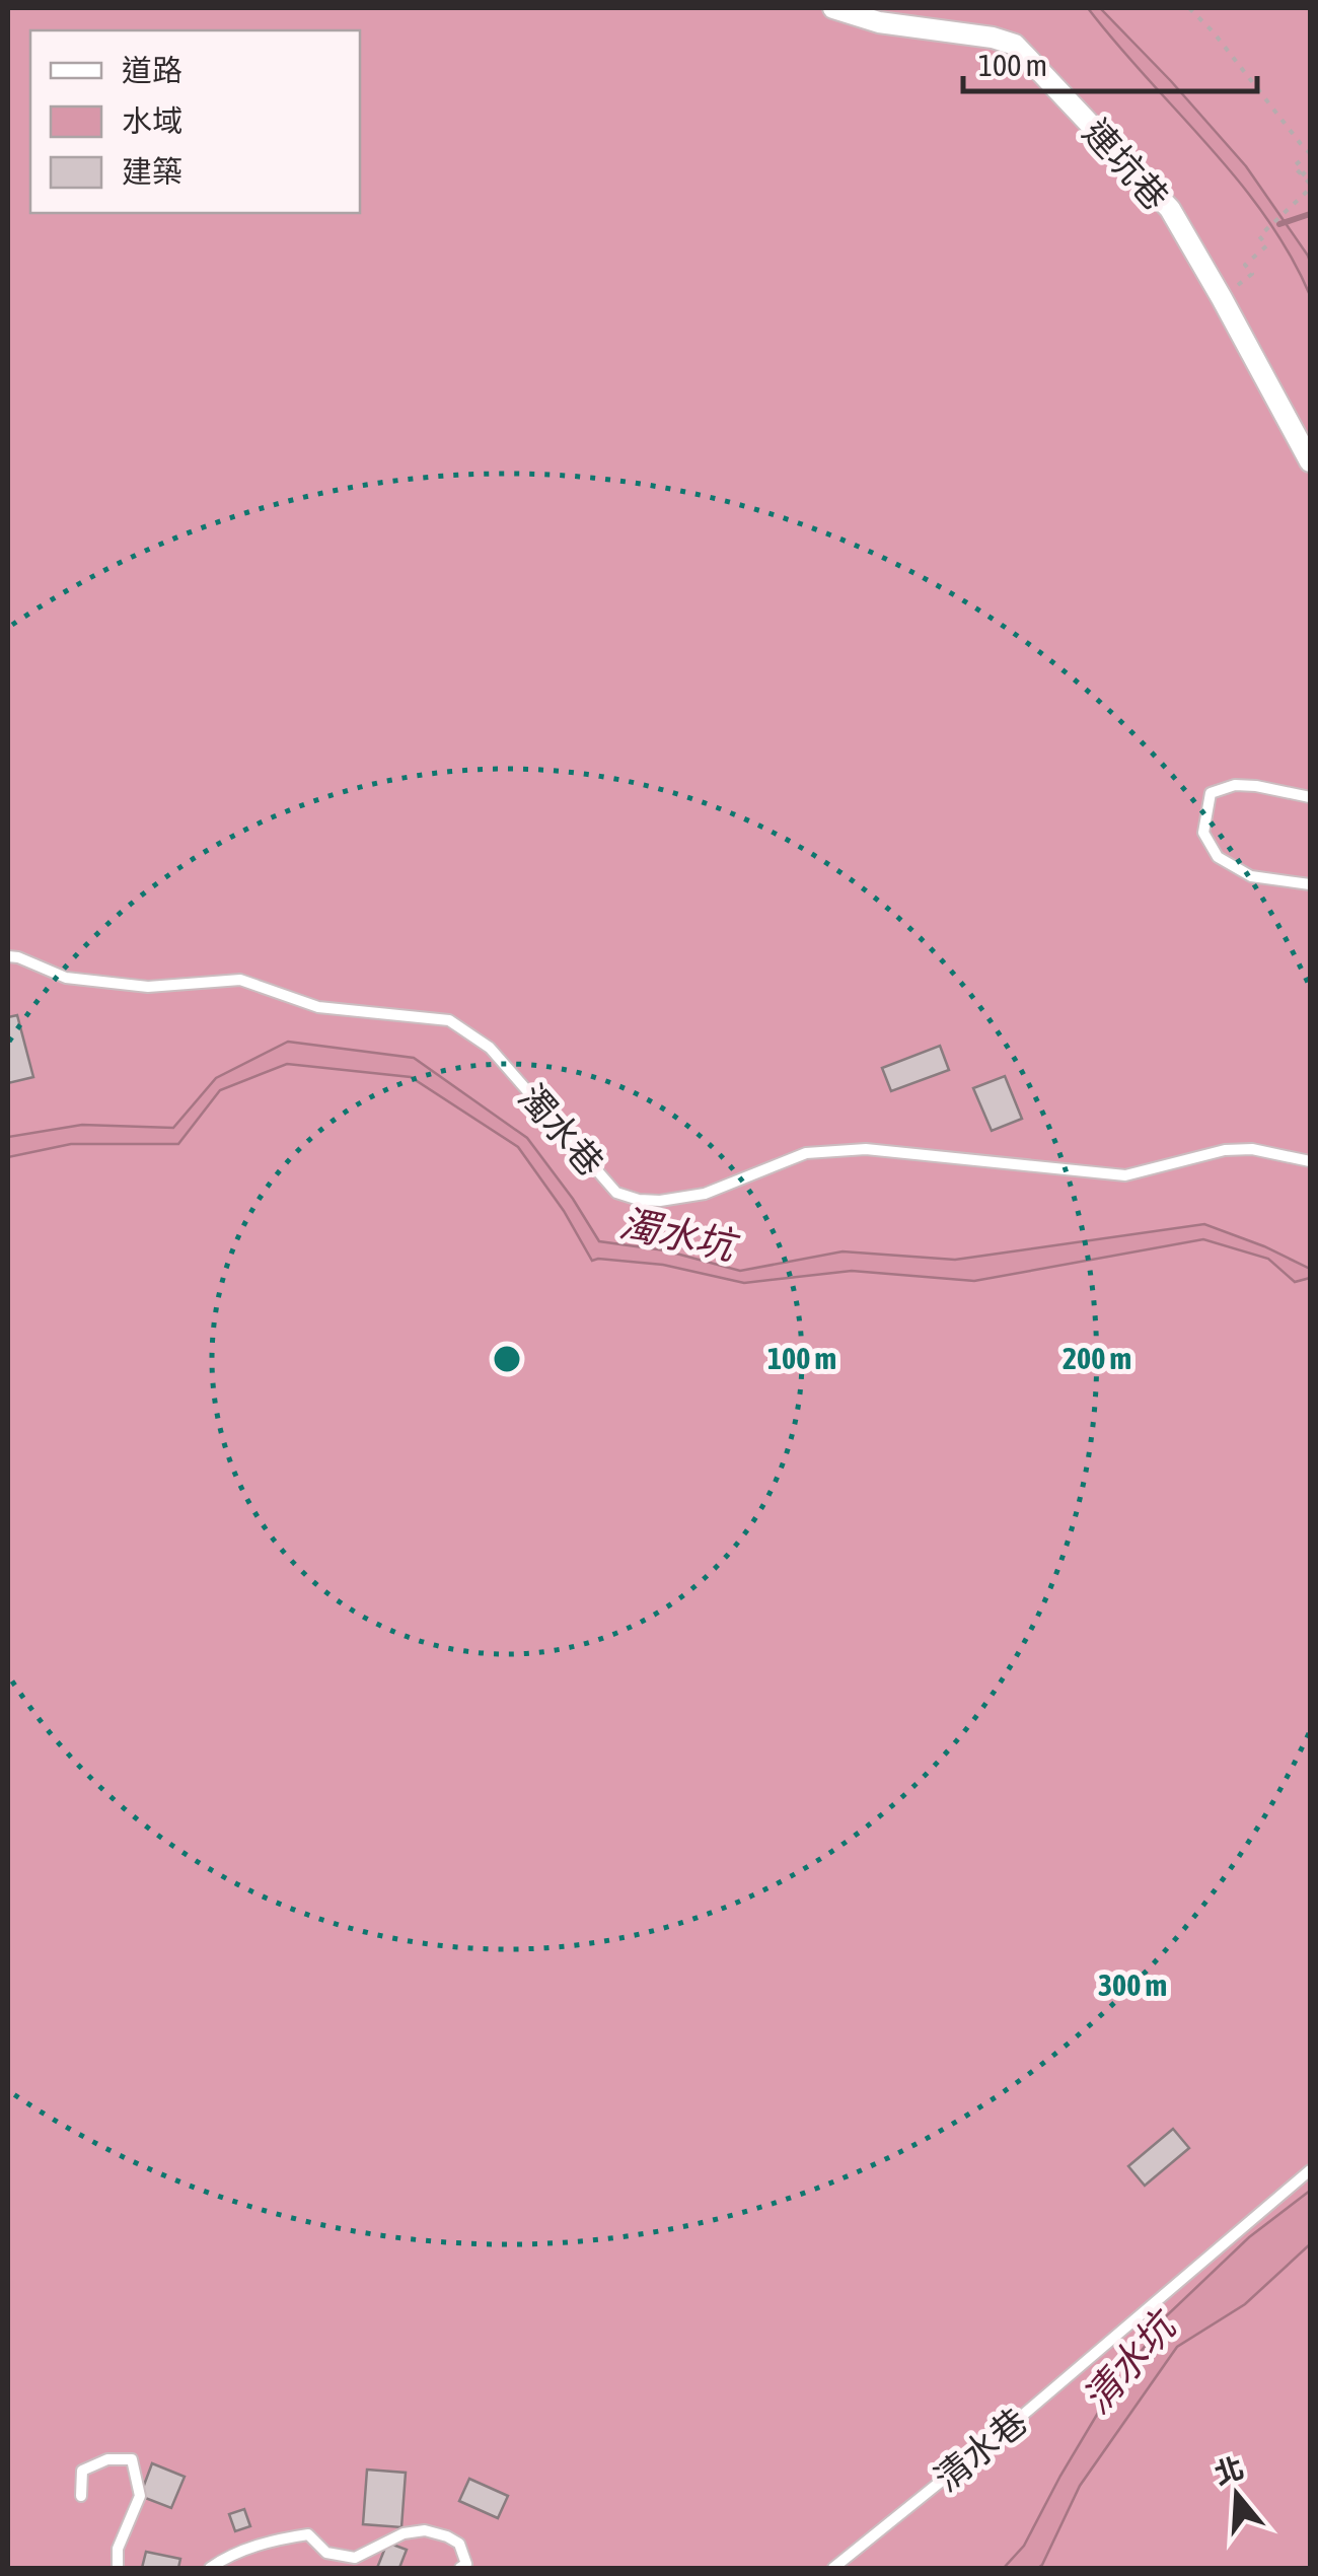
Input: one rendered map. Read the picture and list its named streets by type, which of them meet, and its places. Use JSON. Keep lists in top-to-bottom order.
{
  "streets": {
    "street": ["連坑巷"],
    "lane": ["濁水巷", "清水巷"]
  },
  "water": ["濁水坑", "清水坑"],
  "legend": ["道路", "水域", "建築"],
  "scale_bar": "100 m",
  "north": "top",
  "rings": ["100 m", "200 m", "300 m"]
}
